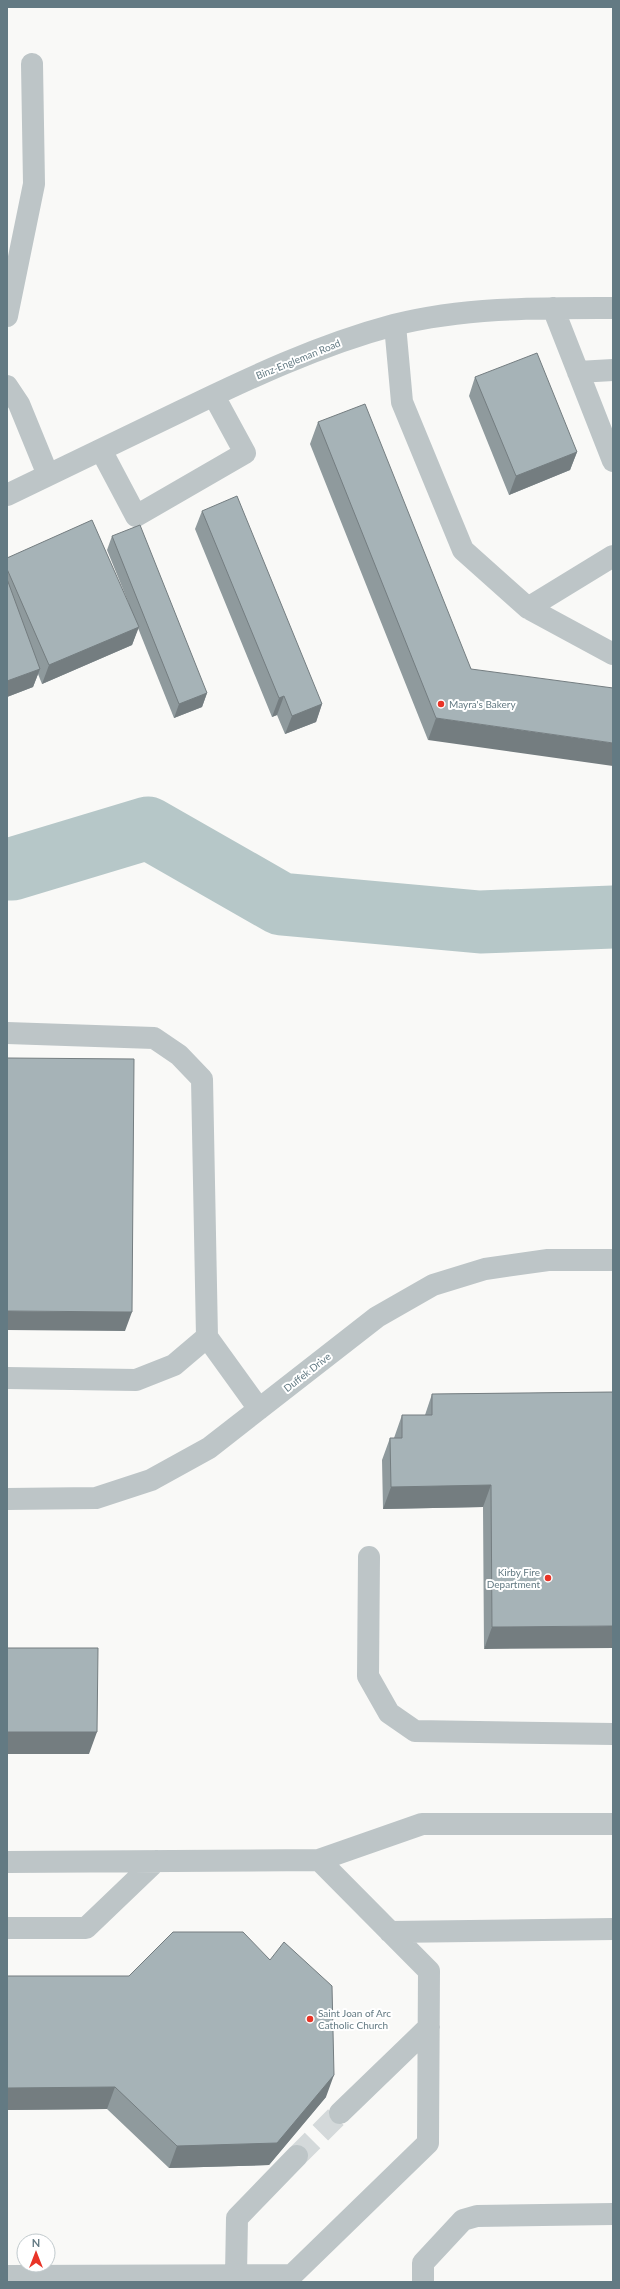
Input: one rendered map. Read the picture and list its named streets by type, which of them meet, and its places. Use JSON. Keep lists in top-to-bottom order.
{
  "streets": {
    "street": ["Binz-Engleman Road", "Duffek Drive"]
  },
  "places": ["Mayra's Bakery", "Kirby Fire Department", "Saint Joan of Arc Catholic Church"],
  "north": "top"
}
